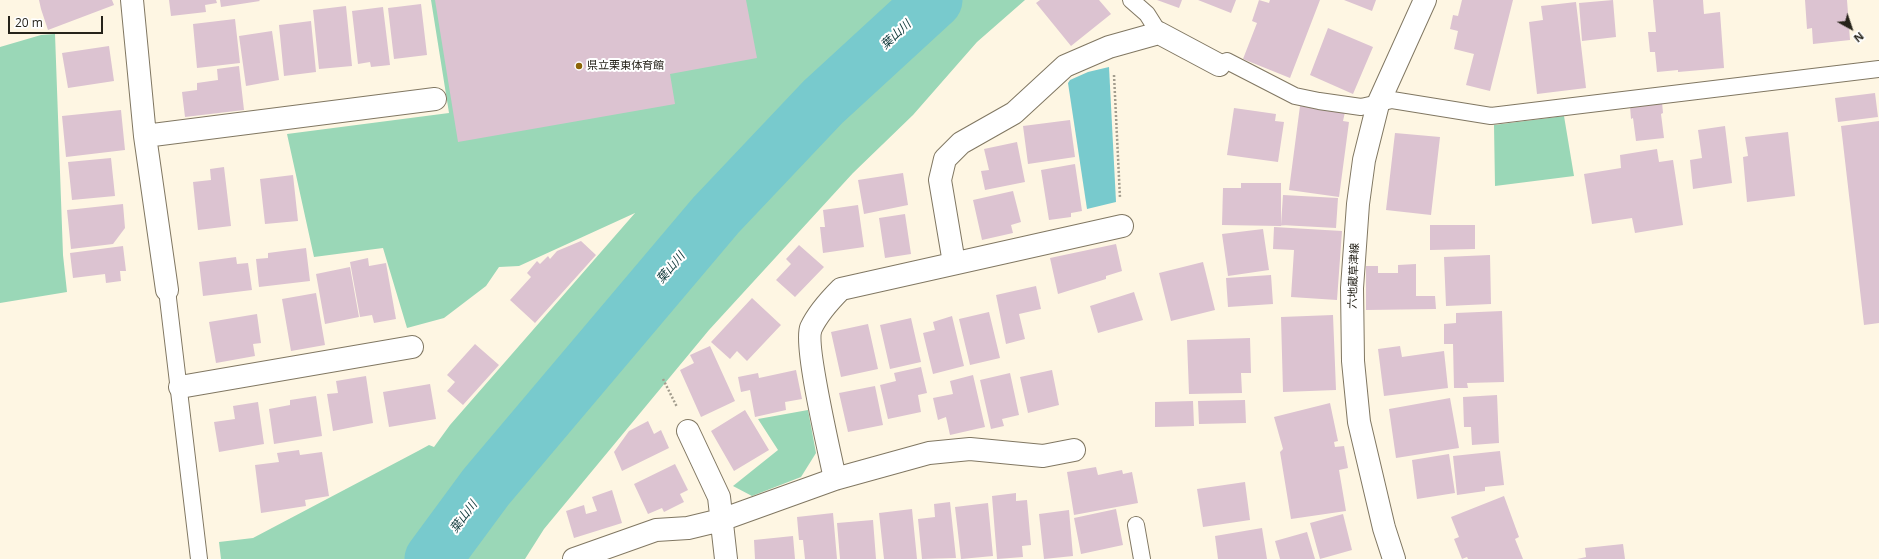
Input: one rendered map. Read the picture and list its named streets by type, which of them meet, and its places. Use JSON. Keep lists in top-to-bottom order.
{
  "streets": {
    "street": ["六地蔵草津線"]
  },
  "water": ["葉山川"],
  "places": ["県立栗東体育館"],
  "scale_bar": "20 m",
  "north": "bottom right"
}
